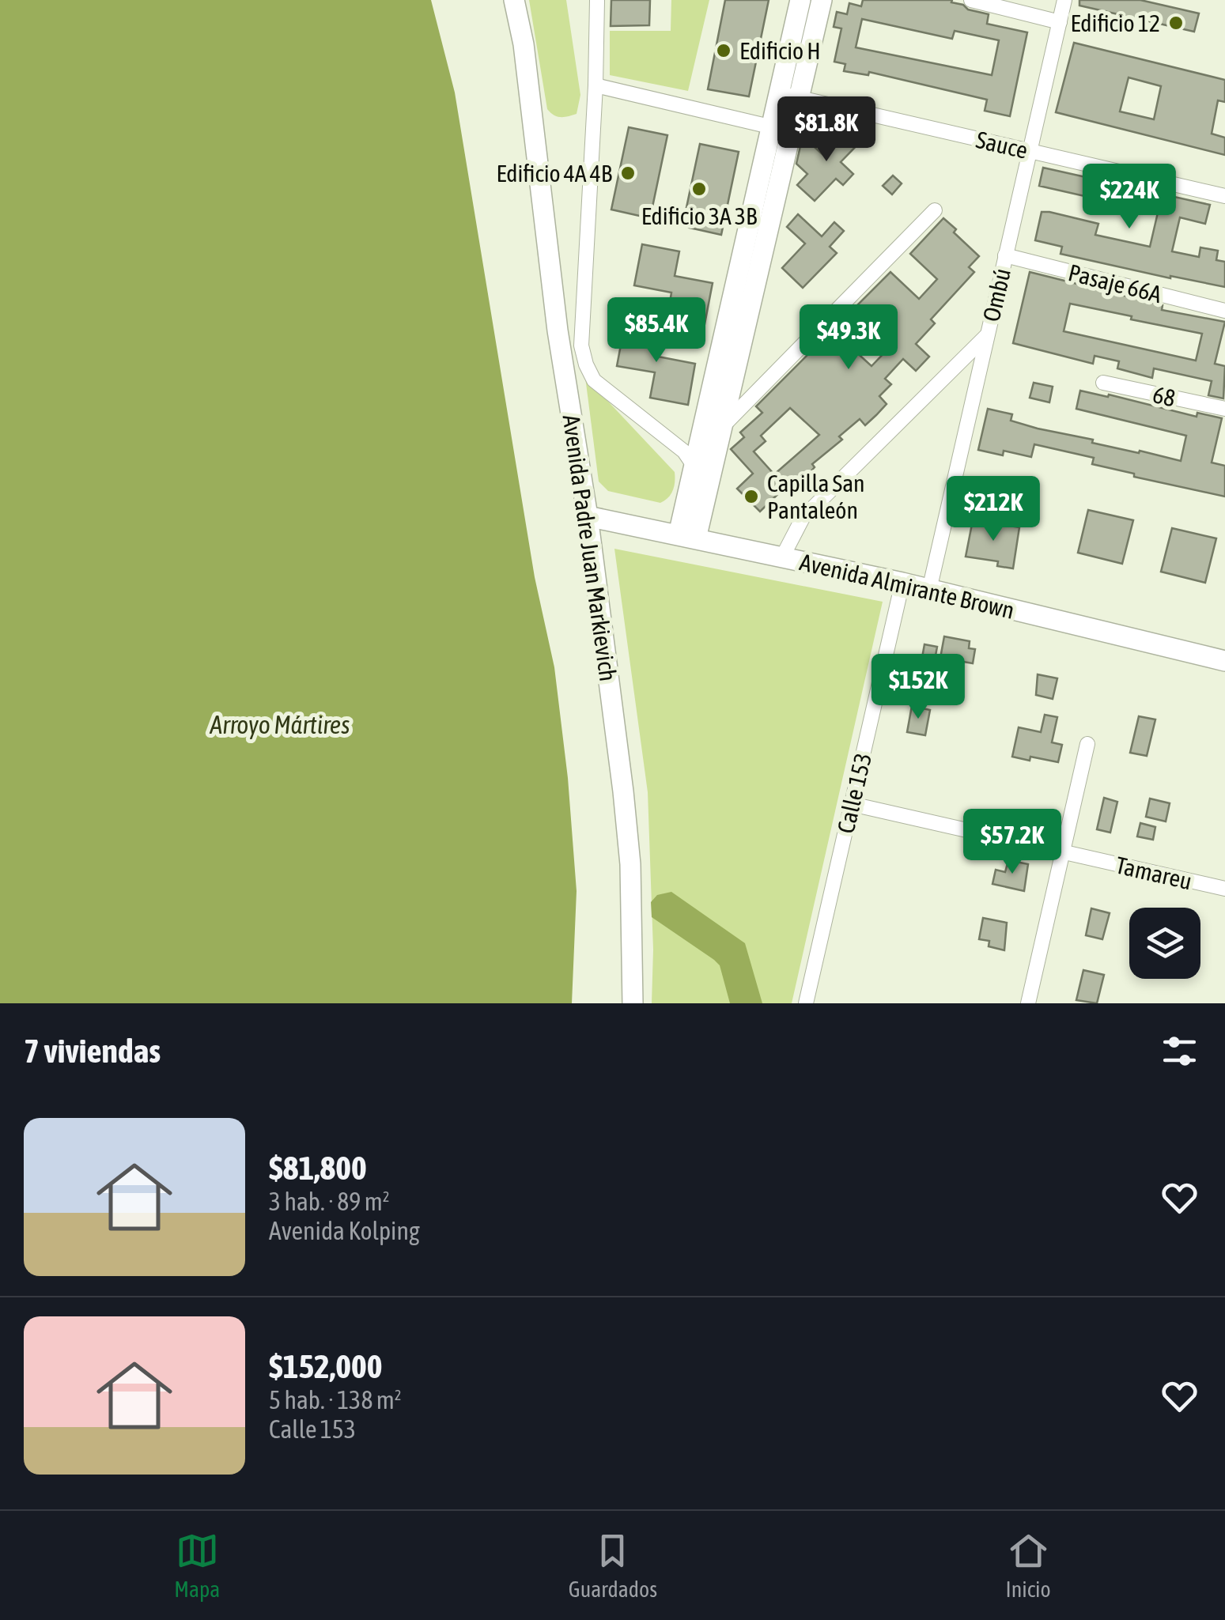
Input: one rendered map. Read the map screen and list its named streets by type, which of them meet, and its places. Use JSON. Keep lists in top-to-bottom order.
{
  "streets": {
    "main road": ["Avenida Padre Juan Markievich", "Avenida Almirante Brown"],
    "street": [
      "Sauce",
      "Pasaje 66A",
      "Ombú",
      "68",
      "Calle 153",
      "Tamareu"
    ]
  },
  "crossings": [
    ["Sauce", "Ombú"],
    ["Pasaje 66A", "Ombú"],
    ["Ombú", "Avenida Almirante Brown"],
    ["Avenida Padre Juan Markievich", "Avenida Almirante Brown"],
    ["Avenida Almirante Brown", "Calle 153"],
    ["Calle 153", "Tamareu"]
  ],
  "water": ["Arroyo Mártires"],
  "places": [
    "Edificio 12",
    "Edificio H",
    "Edificio 4A 4B",
    "Edificio 3A 3B",
    "Capilla San Pantaleón"
  ],
  "page": {
    "price": [
      "$81.8K",
      "$224K",
      "$85.4K",
      "$49.3K",
      "$212K",
      "$152K",
      "$57.2K"
    ],
    "heading": "7 viviendas",
    "list": [
      {
        "name": "$81,800",
        "note": "3 hab. · 89 m² · Avenida Kolping"
      },
      {
        "name": "$152,000",
        "note": "5 hab. · 138 m² · Calle 153"
      }
    ],
    "tabs": ["Mapa", "Guardados", "Inicio"]
  }
}
